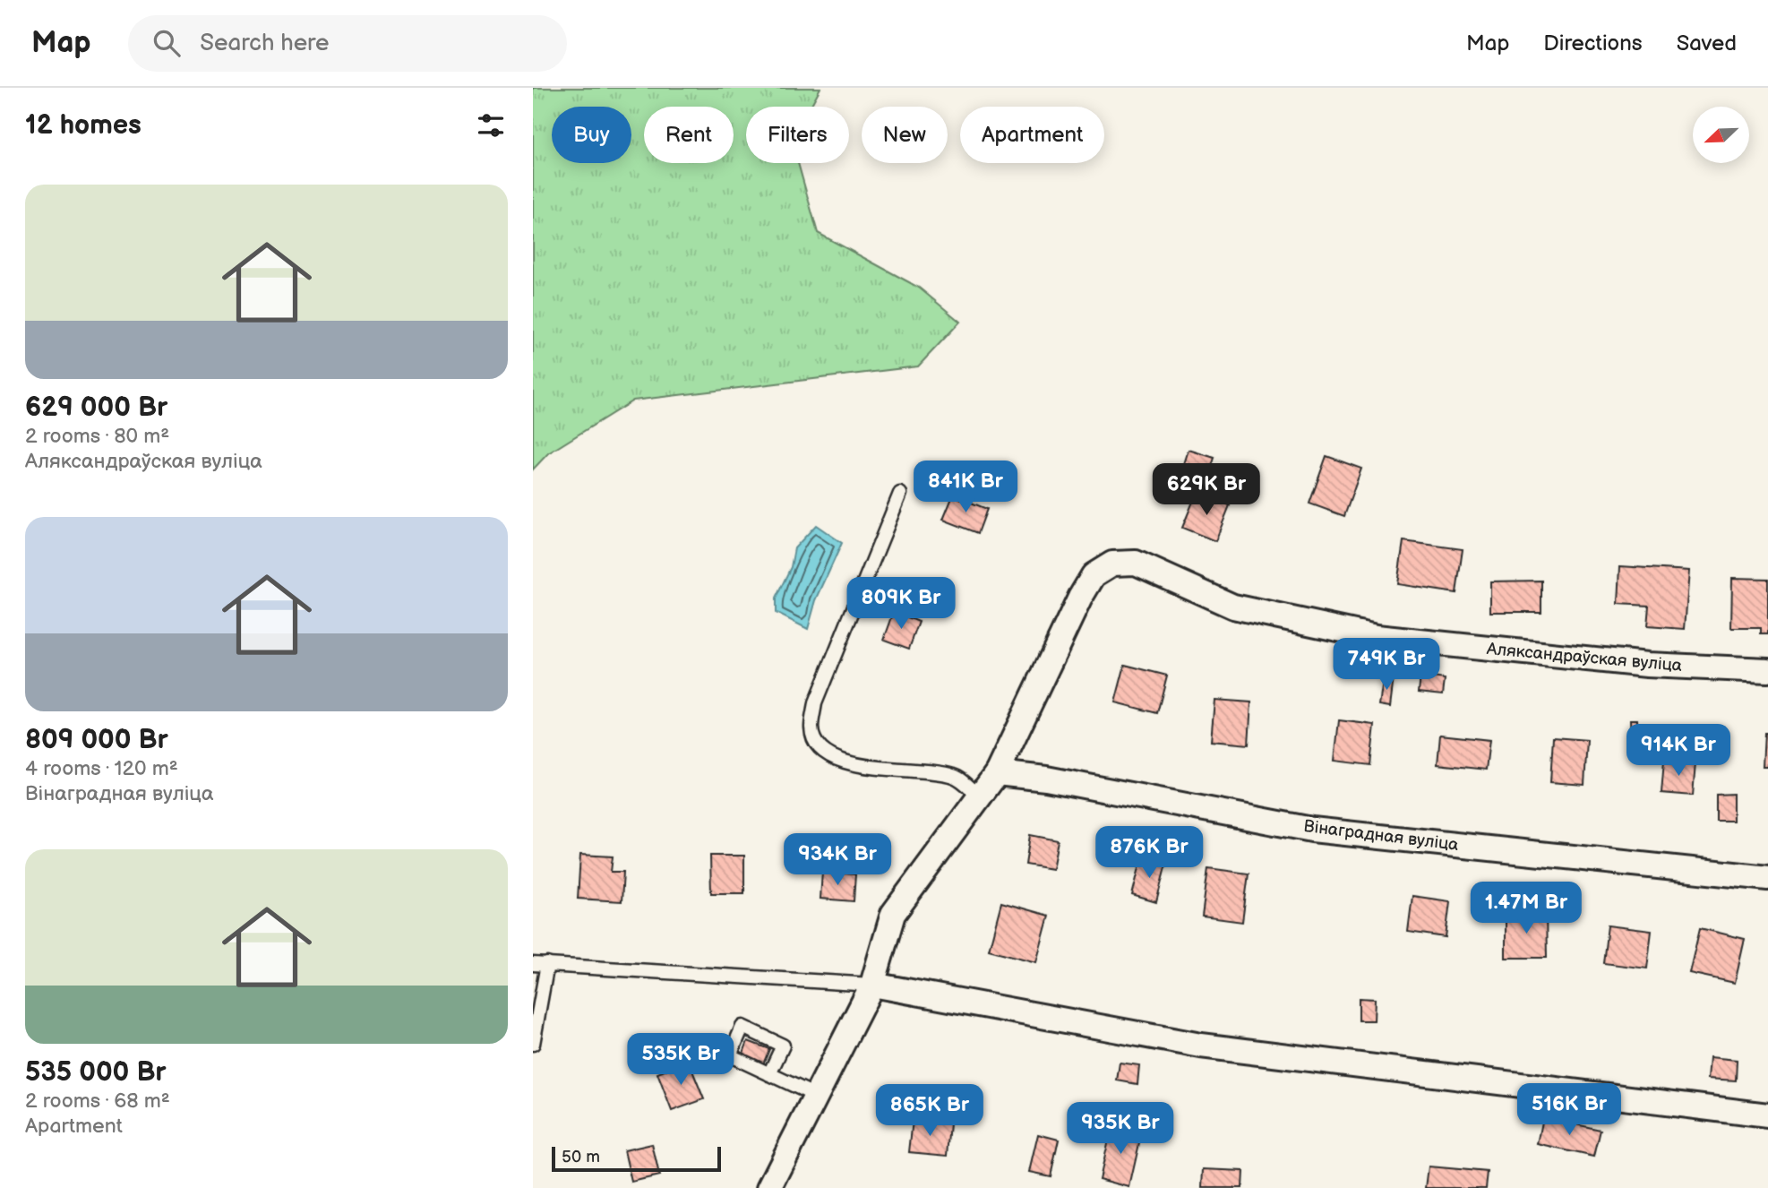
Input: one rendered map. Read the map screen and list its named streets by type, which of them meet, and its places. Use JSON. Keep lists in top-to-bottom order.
{
  "streets": {
    "street": ["Аляксандраўская вуліца", "Вінаградная вуліца"]
  },
  "crossings": [
    ["Аляксандраўская вуліца", "Вінаградная вуліца"]
  ],
  "scale_bar": "50 m",
  "north": "bottom left",
  "page": {
    "header": "Map",
    "search": "Search here",
    "nav": ["Map", "Directions", "Saved"],
    "heading": "12 homes",
    "chip": [
      "Buy",
      "Rent",
      "Filters",
      "New",
      "Apartment"
    ],
    "list": [
      {
        "name": "629 000 Br",
        "note": "2 rooms · 80 m² · Аляксандраўская вуліца"
      },
      {
        "name": "809 000 Br",
        "note": "4 rooms · 120 m² · Вінаградная вуліца"
      },
      {
        "name": "535 000 Br",
        "note": "2 rooms · 68 m² · Apartment"
      }
    ],
    "price": [
      "841K Br",
      "629K Br",
      "809K Br",
      "749K Br",
      "914K Br",
      "876K Br",
      "934K Br",
      "1.47M Br",
      "535K Br",
      "516K Br",
      "865K Br",
      "935K Br"
    ],
    "scale": "50 m"
  }
}
